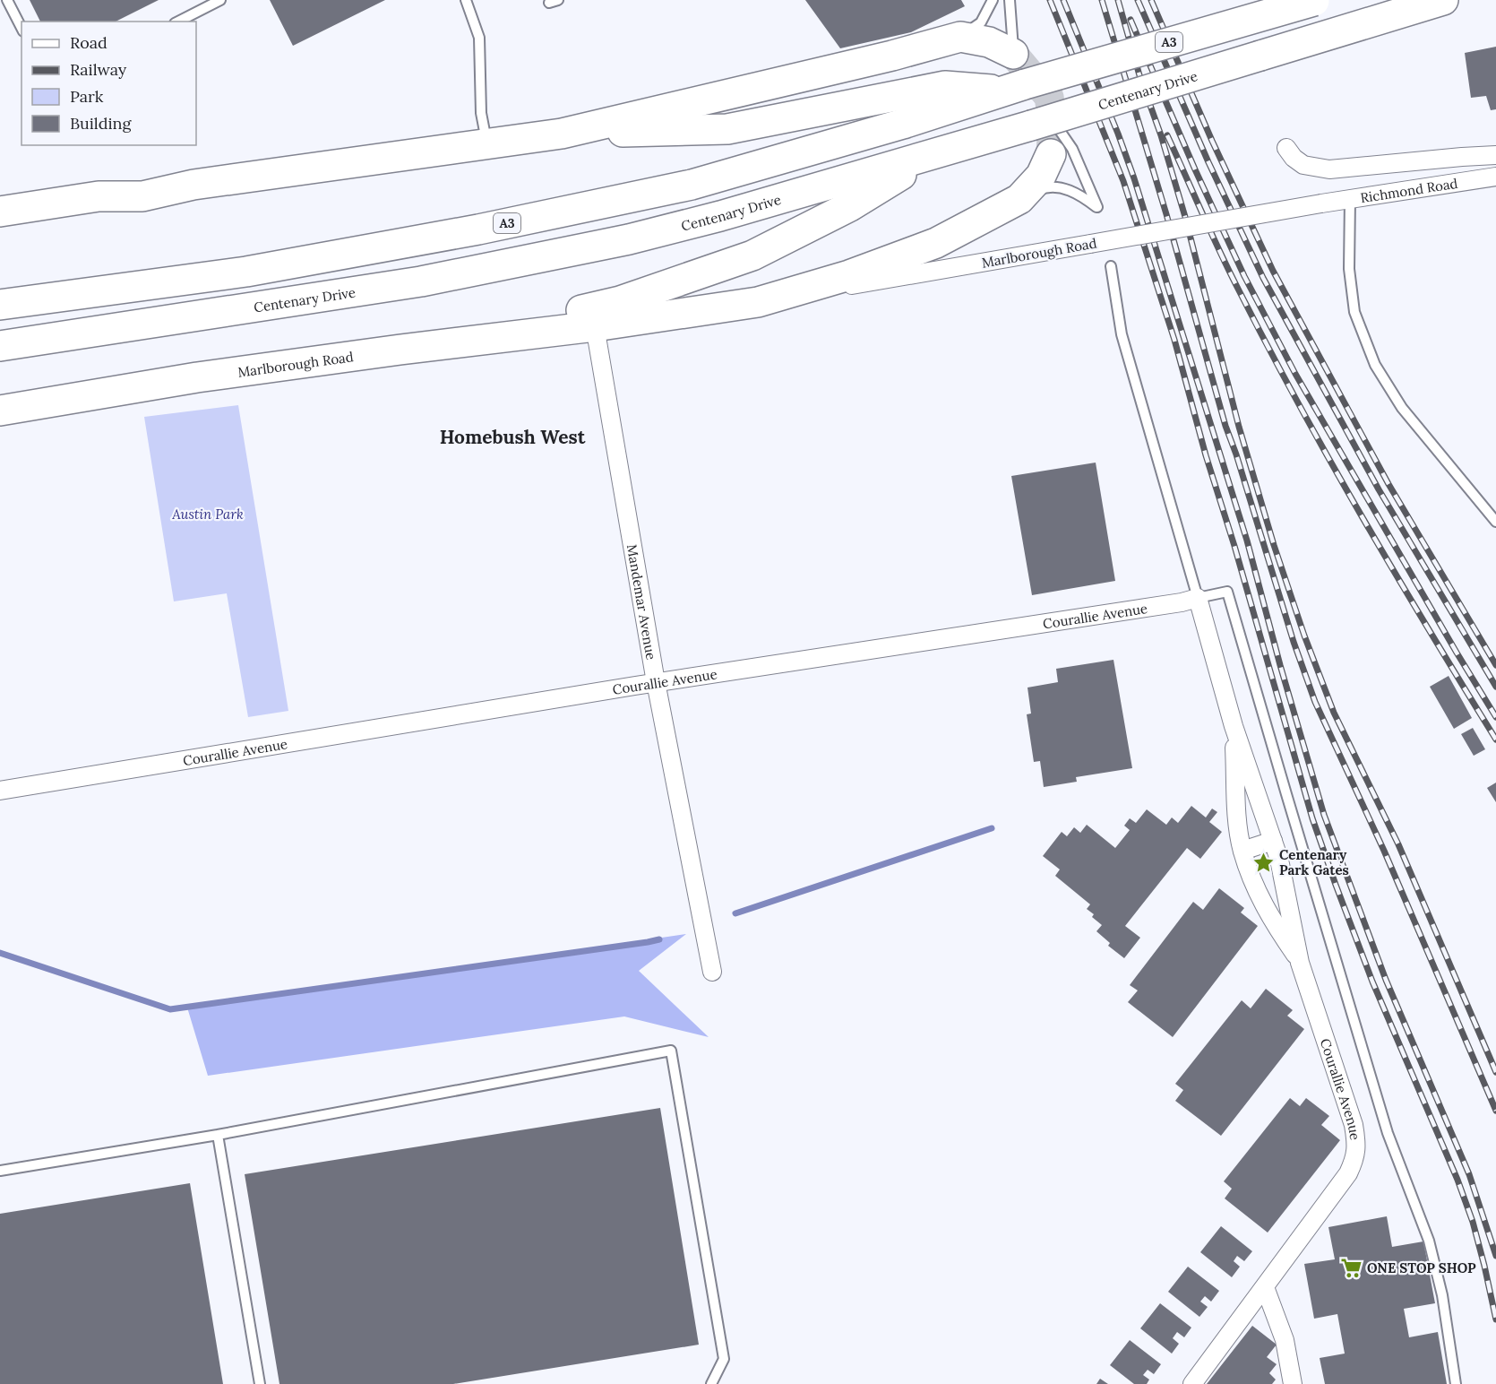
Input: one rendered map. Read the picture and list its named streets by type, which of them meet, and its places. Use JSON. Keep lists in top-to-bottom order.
{
  "streets": {
    "highway": ["A3", "Centenary Drive", "Marlborough Road"],
    "street": ["Richmond Road", "Mandemar Avenue", "Courallie Avenue"]
  },
  "crossings": [
    ["Richmond Road", "Marlborough Road"],
    ["Marlborough Road", "Mandemar Avenue"],
    ["Mandemar Avenue", "Courallie Avenue"]
  ],
  "districts": ["Homebush West"],
  "parks": ["Austin Park"],
  "places": {
    "place": ["Centenary Park Gates"],
    "supermarket": ["ONE STOP SHOP"]
  },
  "legend": [
    "Road",
    "Railway",
    "Park",
    "Building"
  ]
}
